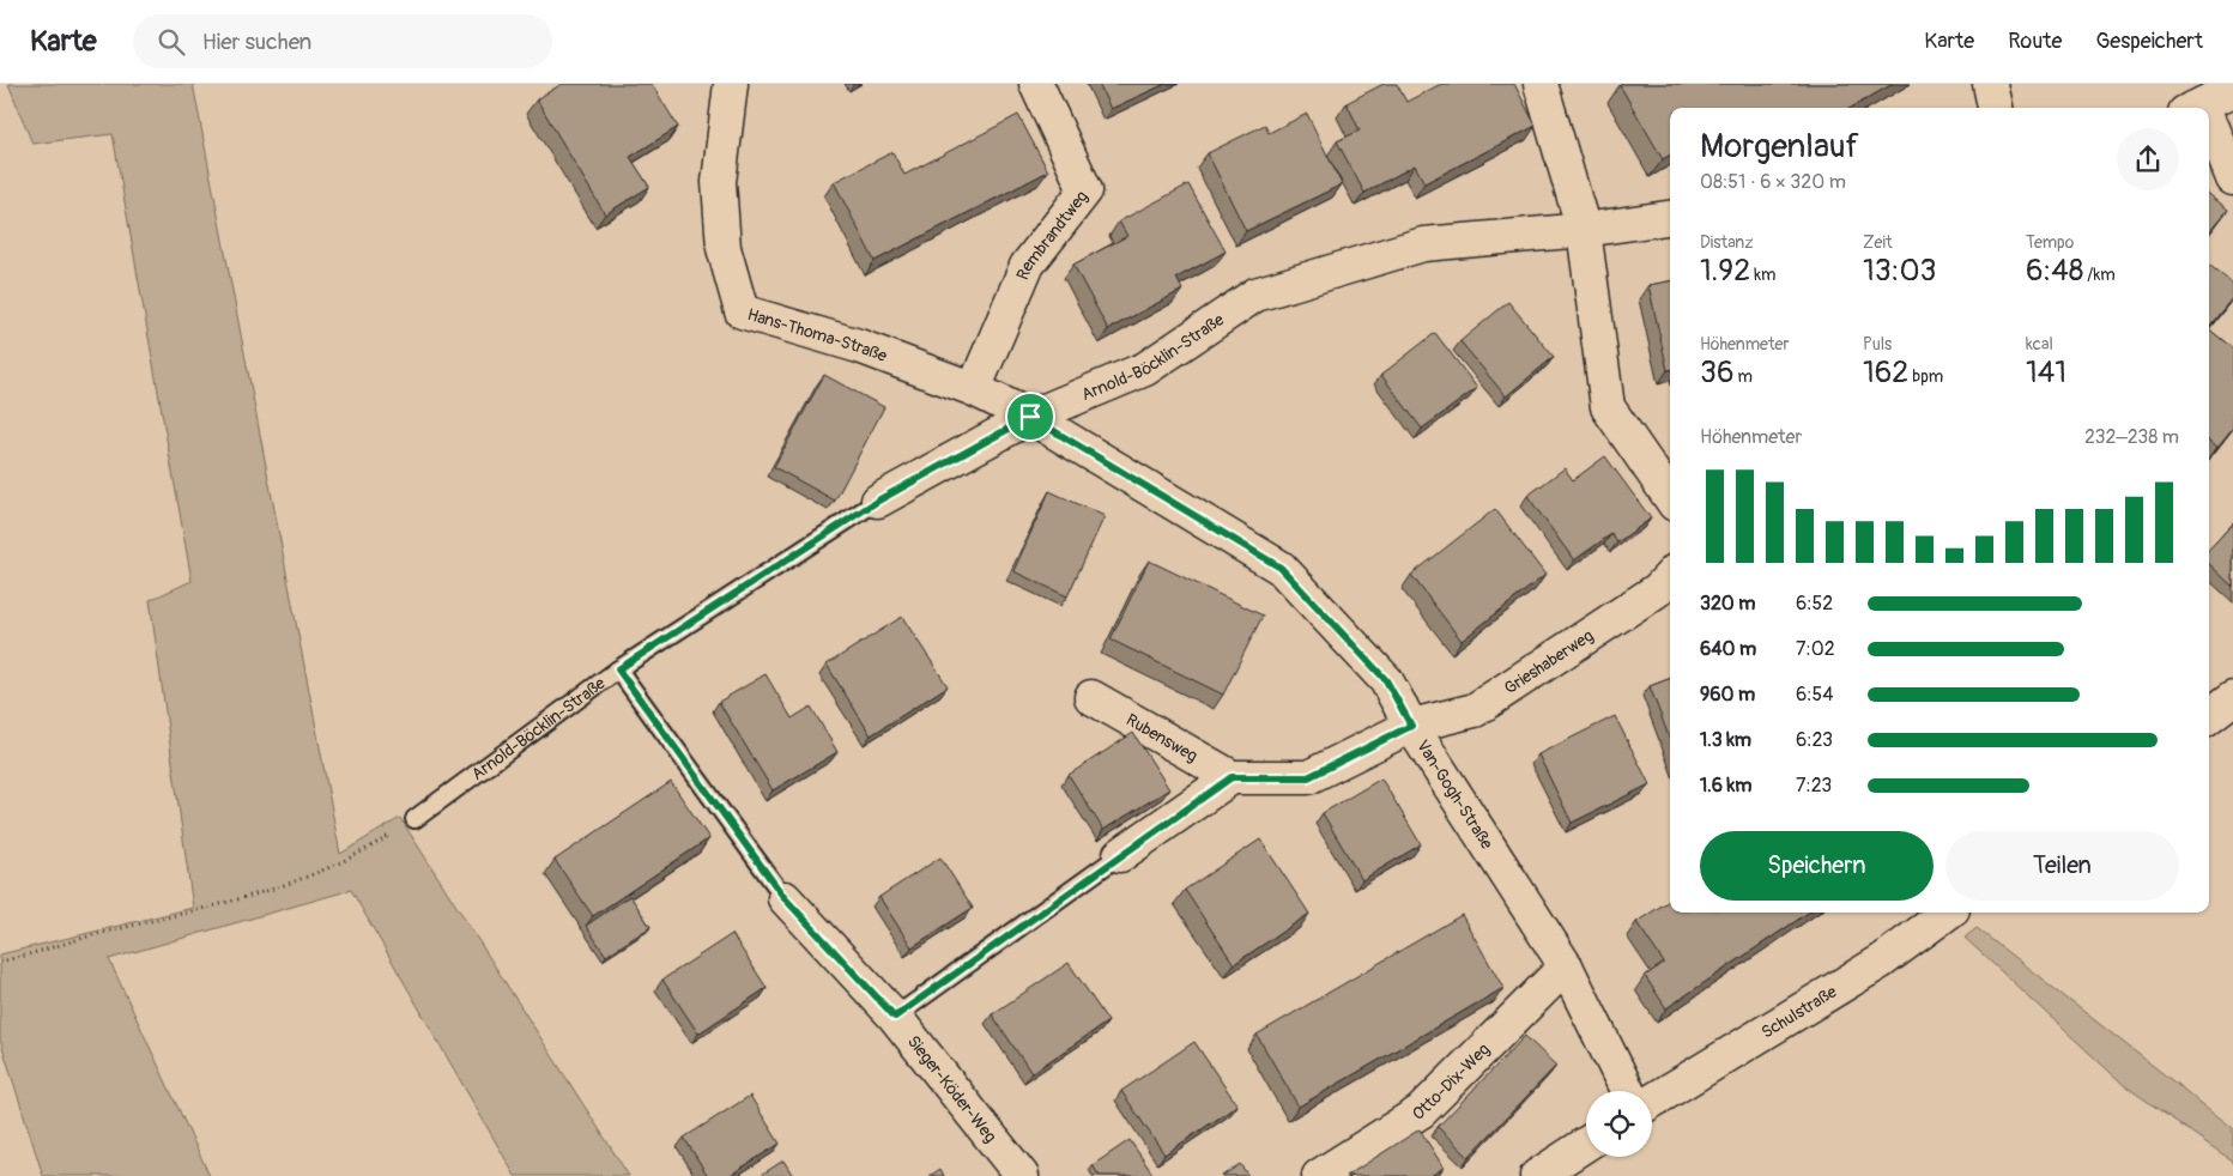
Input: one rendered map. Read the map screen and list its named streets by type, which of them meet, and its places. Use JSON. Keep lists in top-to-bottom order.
{
  "streets": {
    "street": [
      "Rembrandtweg",
      "Hans-Thoma-Straße",
      "Arnold-Böcklin-Straße",
      "Grieshaberweg",
      "Rubensweg",
      "Van-Gogh-Straße",
      "Schulstraße",
      "Otto-Dix-Weg",
      "Sieger-Köder-Weg"
    ]
  },
  "crossings": [
    ["Rembrandtweg", "Hans-Thoma-Straße"],
    ["Rembrandtweg", "Van-Gogh-Straße"],
    ["Hans-Thoma-Straße", "Van-Gogh-Straße"],
    ["Arnold-Böcklin-Straße", "Van-Gogh-Straße"],
    ["Grieshaberweg", "Rubensweg"],
    ["Grieshaberweg", "Van-Gogh-Straße"],
    ["Rubensweg", "Van-Gogh-Straße"],
    ["Van-Gogh-Straße", "Otto-Dix-Weg"]
  ],
  "page": {
    "header": "Karte",
    "search": "Hier suchen",
    "nav": ["Karte", "Route", "Gespeichert"],
    "heading": ["Morgenlauf", "08:51 · 6 × 320 m"],
    "stats": [
      ["Distanz", "1.92 km"],
      ["Zeit", "13:03"],
      ["Tempo", "6:48 /km"],
      ["Höhenmeter", "36 m"],
      ["Puls", "162 bpm"],
      ["kcal", "141"]
    ],
    "chart": ["Höhenmeter", "232–238 m"],
    "list": [
      {
        "name": "320 m",
        "note": "6:52"
      },
      {
        "name": "640 m",
        "note": "7:02"
      },
      {
        "name": "960 m",
        "note": "6:54"
      },
      {
        "name": "1.3 km",
        "note": "6:23"
      },
      {
        "name": "1.6 km",
        "note": "7:23"
      }
    ],
    "buttons": ["Speichern", "Teilen"]
  }
}
